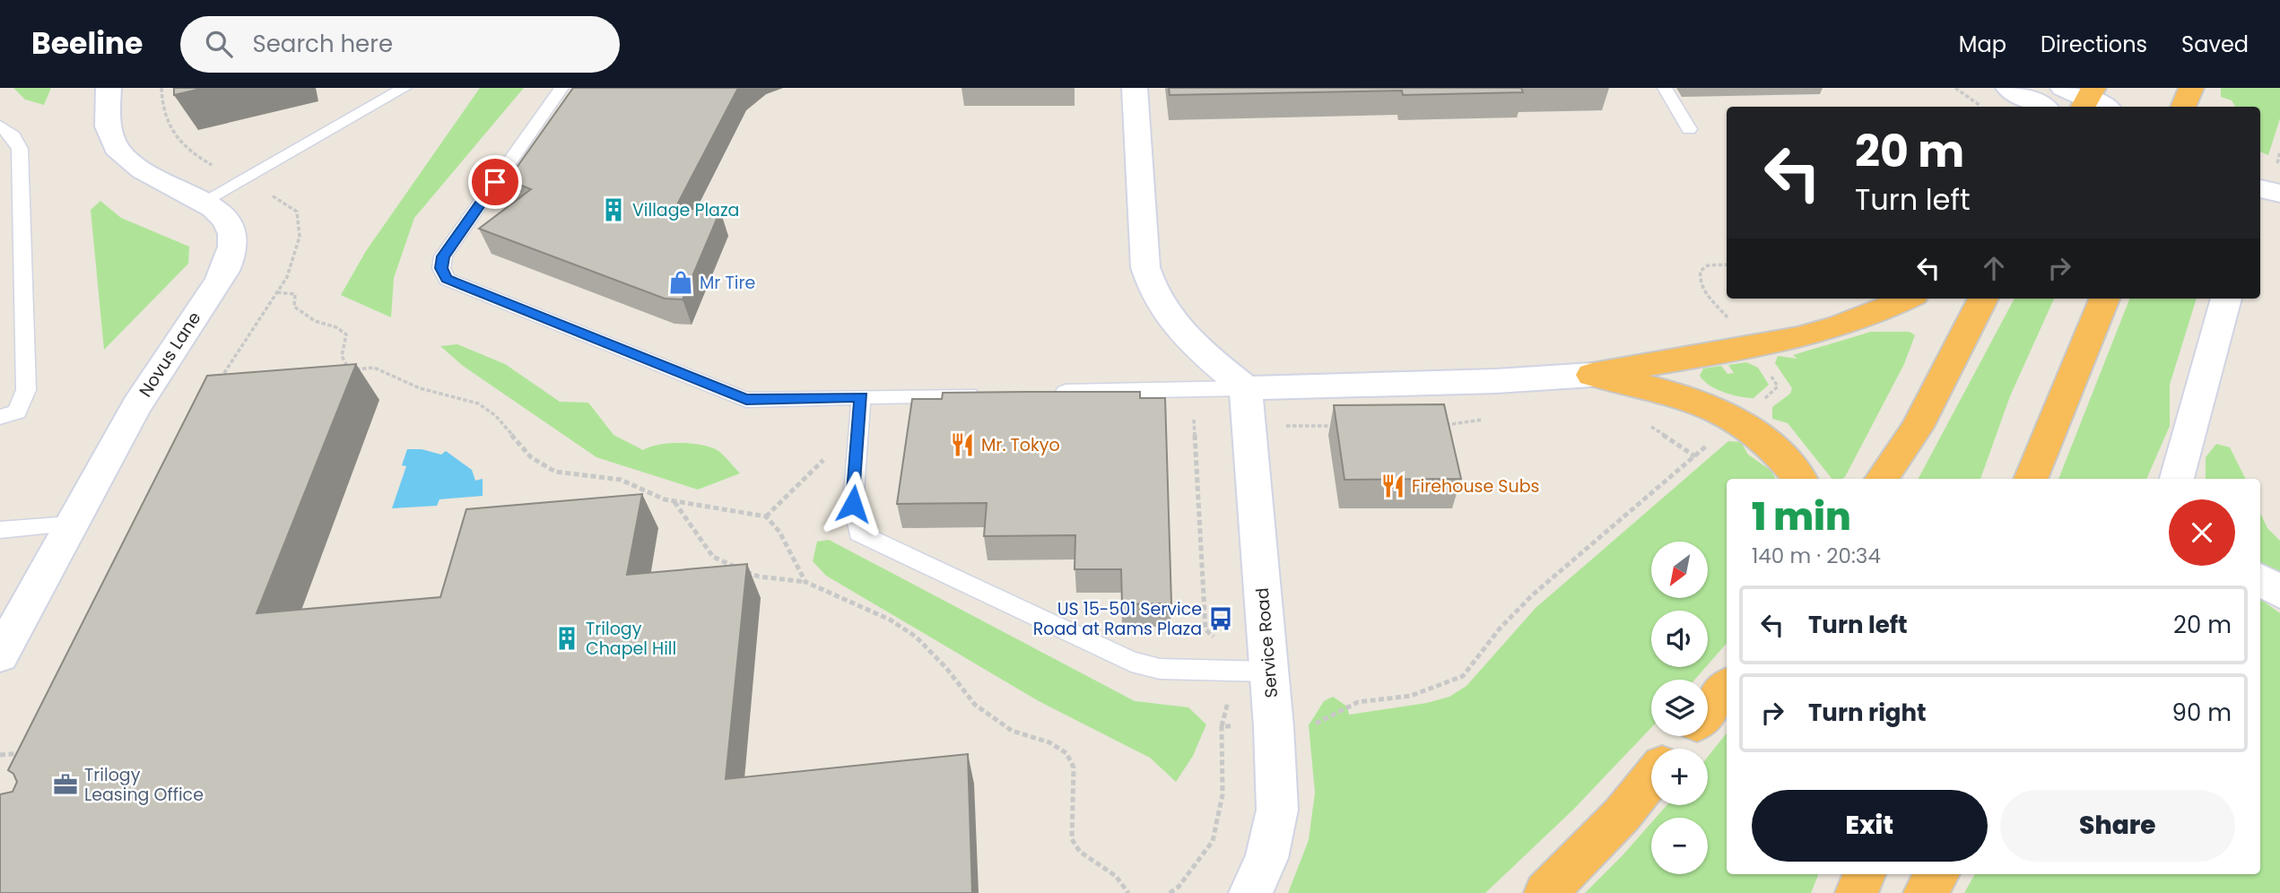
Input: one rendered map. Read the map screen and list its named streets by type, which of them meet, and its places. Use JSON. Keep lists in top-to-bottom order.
{
  "streets": {
    "street": ["Novus Lane", "Service Road"]
  },
  "places": {
    "building": ["Village Plaza", "Trilogy Chapel Hill"],
    "shop": ["Mr Tire"],
    "restaurant": ["Mr. Tokyo", "Firehouse Subs"],
    "bus stop": ["US 15-501 Service Road at Rams Plaza"],
    "office": ["Trilogy Leasing Office"]
  },
  "north": "bottom left",
  "page": {
    "header": "Beeline",
    "search": "Search here",
    "nav": ["Map", "Directions", "Saved"],
    "turn": ["20 m", "Turn left"],
    "heading": ["1 min", "140 m · 20:34"],
    "map_buttons": ["+", "−"],
    "list": [
      {
        "name": "Turn left",
        "value": "20 m"
      },
      {
        "name": "Turn right",
        "value": "90 m"
      }
    ],
    "buttons": ["Exit", "Share"]
  }
}
